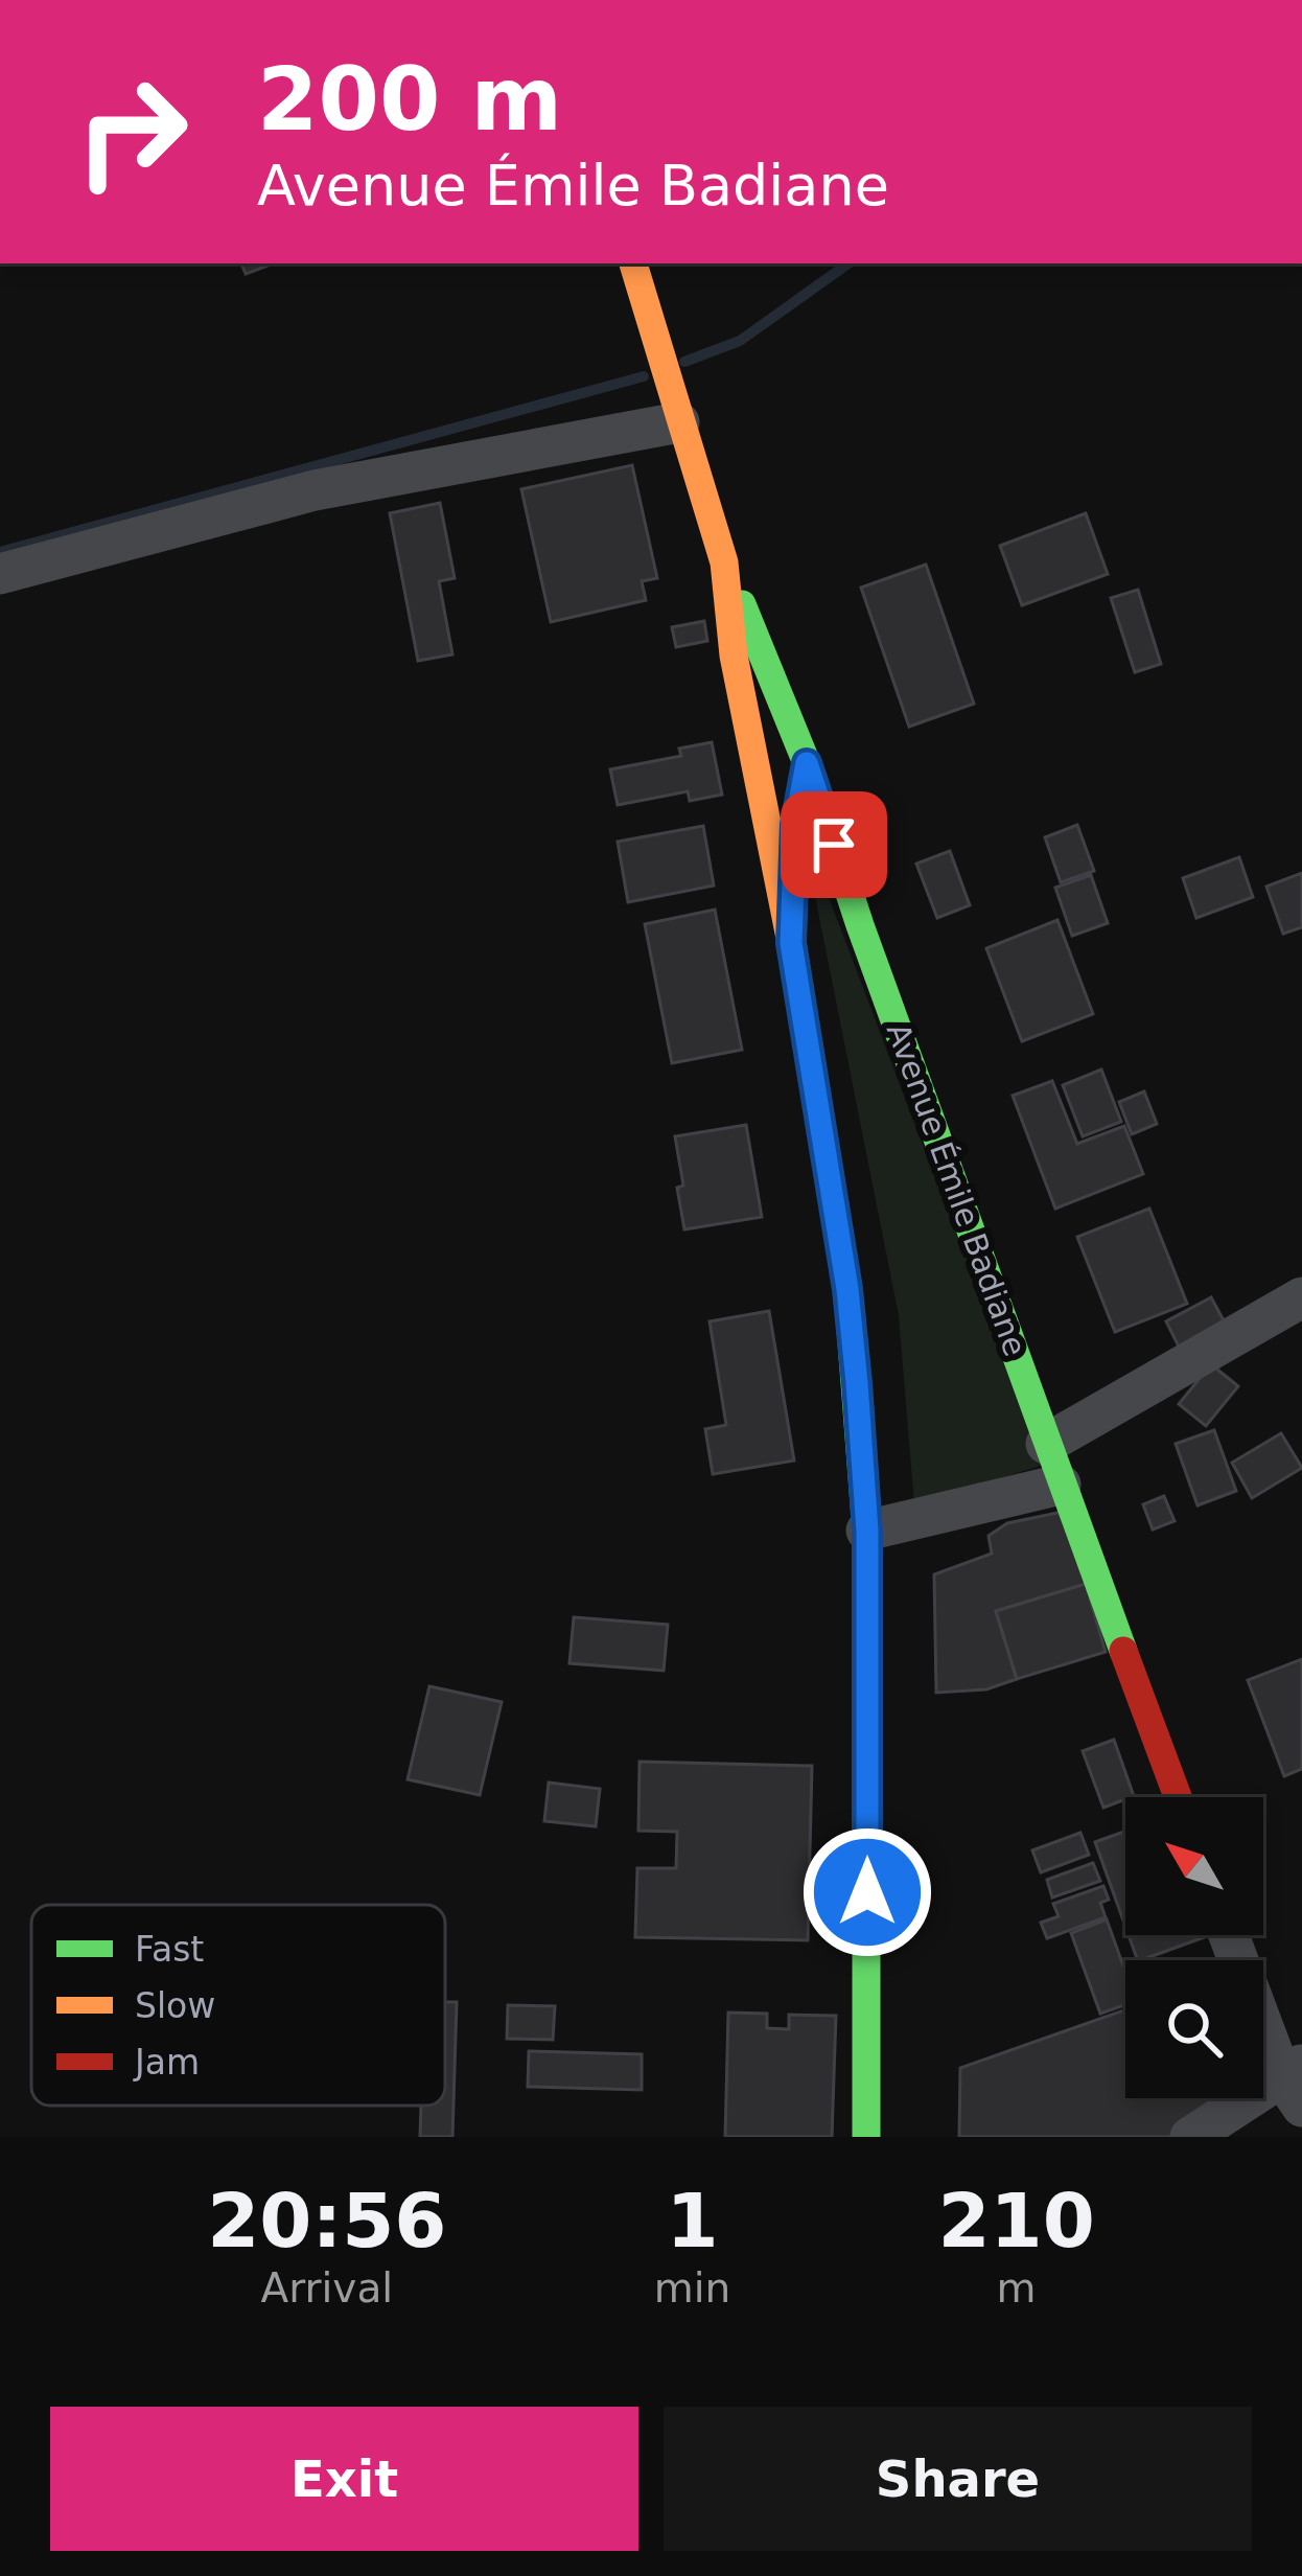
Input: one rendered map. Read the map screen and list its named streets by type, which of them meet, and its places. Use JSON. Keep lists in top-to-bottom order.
{
  "streets": {
    "main road": ["Avenue Émile Badiane"]
  },
  "legend": ["Fast", "Slow", "Jam"],
  "north": "top left",
  "page": {
    "turn": ["200 m", "Avenue Émile Badiane"],
    "eta": [
      "20:56",
      "Arrival",
      "1",
      "min",
      "210",
      "m"
    ],
    "buttons": ["Exit", "Share"]
  }
}
